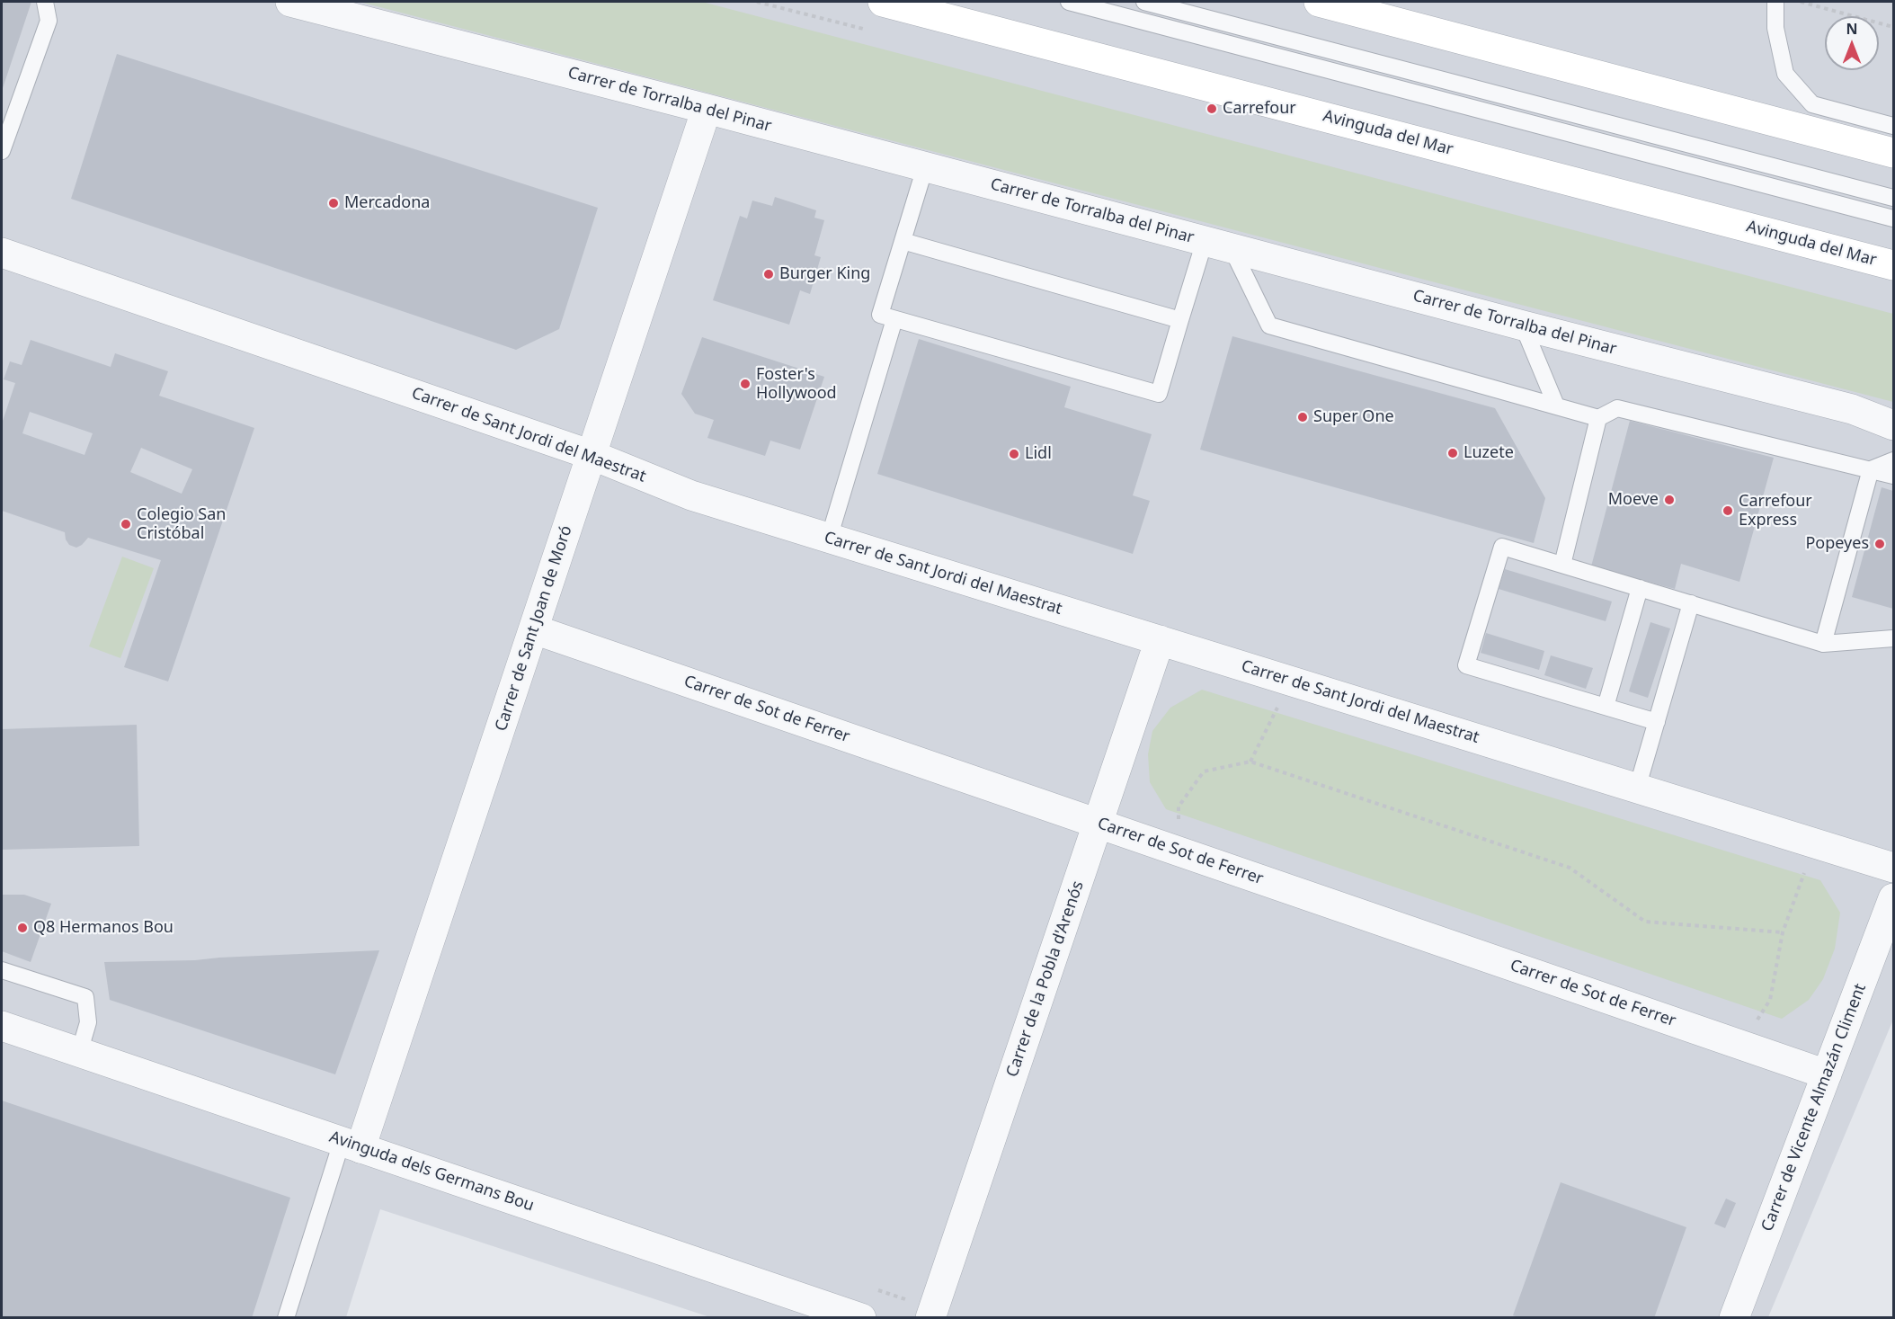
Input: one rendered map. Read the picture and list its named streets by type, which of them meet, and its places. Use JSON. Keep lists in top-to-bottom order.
{
  "streets": {
    "main road": ["Avinguda del Mar"],
    "street": [
      "Carrer de Torralba del Pinar",
      "Carrer de Sant Jordi del Maestrat",
      "Carrer de Sant Joan de Moró",
      "Carrer de Sot de Ferrer",
      "Carrer de la Pobla d'Arenós",
      "Carrer de Vicente Almazán Climent",
      "Avinguda dels Germans Bou"
    ]
  },
  "crossings": [
    ["Carrer de Torralba del Pinar", "Carrer de Sant Joan de Moró"],
    ["Carrer de Sant Jordi del Maestrat", "Carrer de Sant Joan de Moró"],
    ["Carrer de Sant Jordi del Maestrat", "Carrer de la Pobla d'Arenós"],
    ["Carrer de Sant Joan de Moró", "Carrer de Sot de Ferrer"],
    ["Carrer de Sant Joan de Moró", "Avinguda dels Germans Bou"],
    ["Carrer de Sot de Ferrer", "Carrer de la Pobla d'Arenós"],
    ["Carrer de Sot de Ferrer", "Carrer de Vicente Almazán Climent"]
  ],
  "places": [
    "Carrefour",
    "Mercadona",
    "Burger King",
    "Foster's Hollywood",
    "Super One",
    "Luzete",
    "Lidl",
    "Moeve",
    "Carrefour Express",
    "Colegio San Cristóbal",
    "Popeyes",
    "Q8 Hermanos Bou"
  ],
  "north": "top"
}
